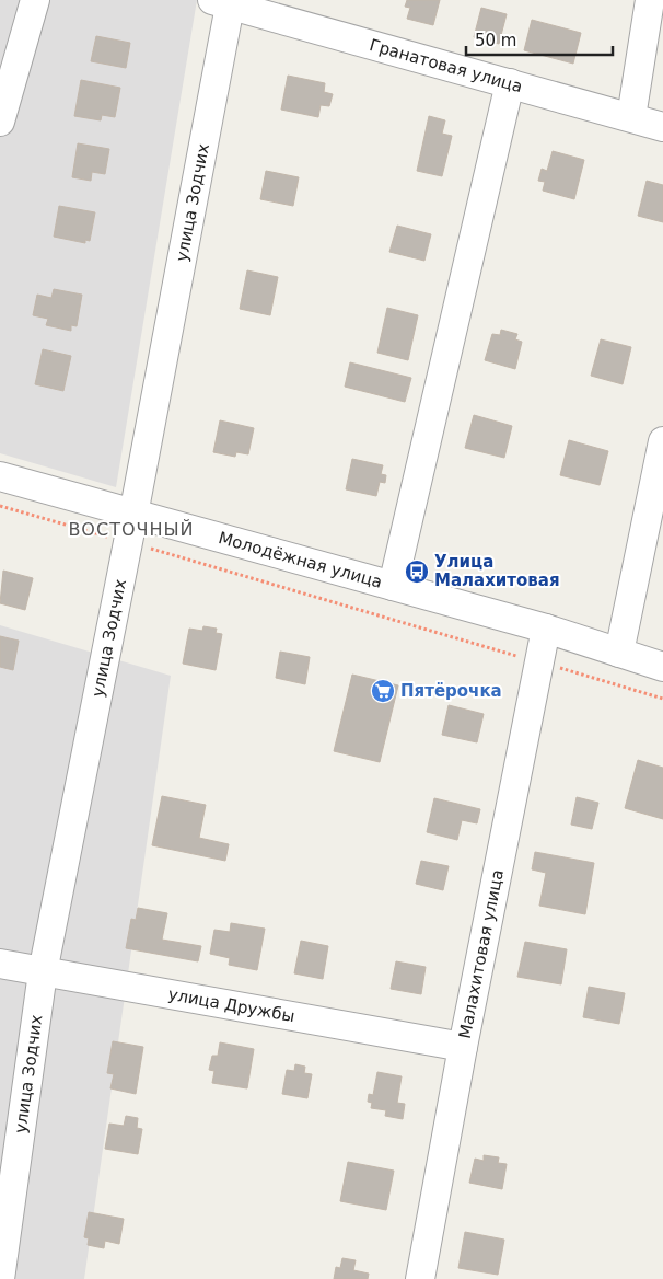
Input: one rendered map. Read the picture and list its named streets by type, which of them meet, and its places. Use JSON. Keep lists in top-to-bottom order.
{
  "streets": {
    "street": [
      "Гранатовая улица",
      "улица Зодчих",
      "Молодёжная улица",
      "Малахитовая улица",
      "улица Дружбы"
    ]
  },
  "crossings": [
    ["Гранатовая улица", "улица Зодчих"],
    ["улица Зодчих", "Молодёжная улица"],
    ["улица Зодчих", "улица Дружбы"],
    ["Молодёжная улица", "Малахитовая улица"],
    ["Малахитовая улица", "улица Дружбы"]
  ],
  "districts": ["ВОСТОЧНЫЙ"],
  "places": {
    "bus stop": ["Улица Малахитовая"],
    "supermarket": ["Пятёрочка"]
  },
  "scale_bar": "50 m"
}
